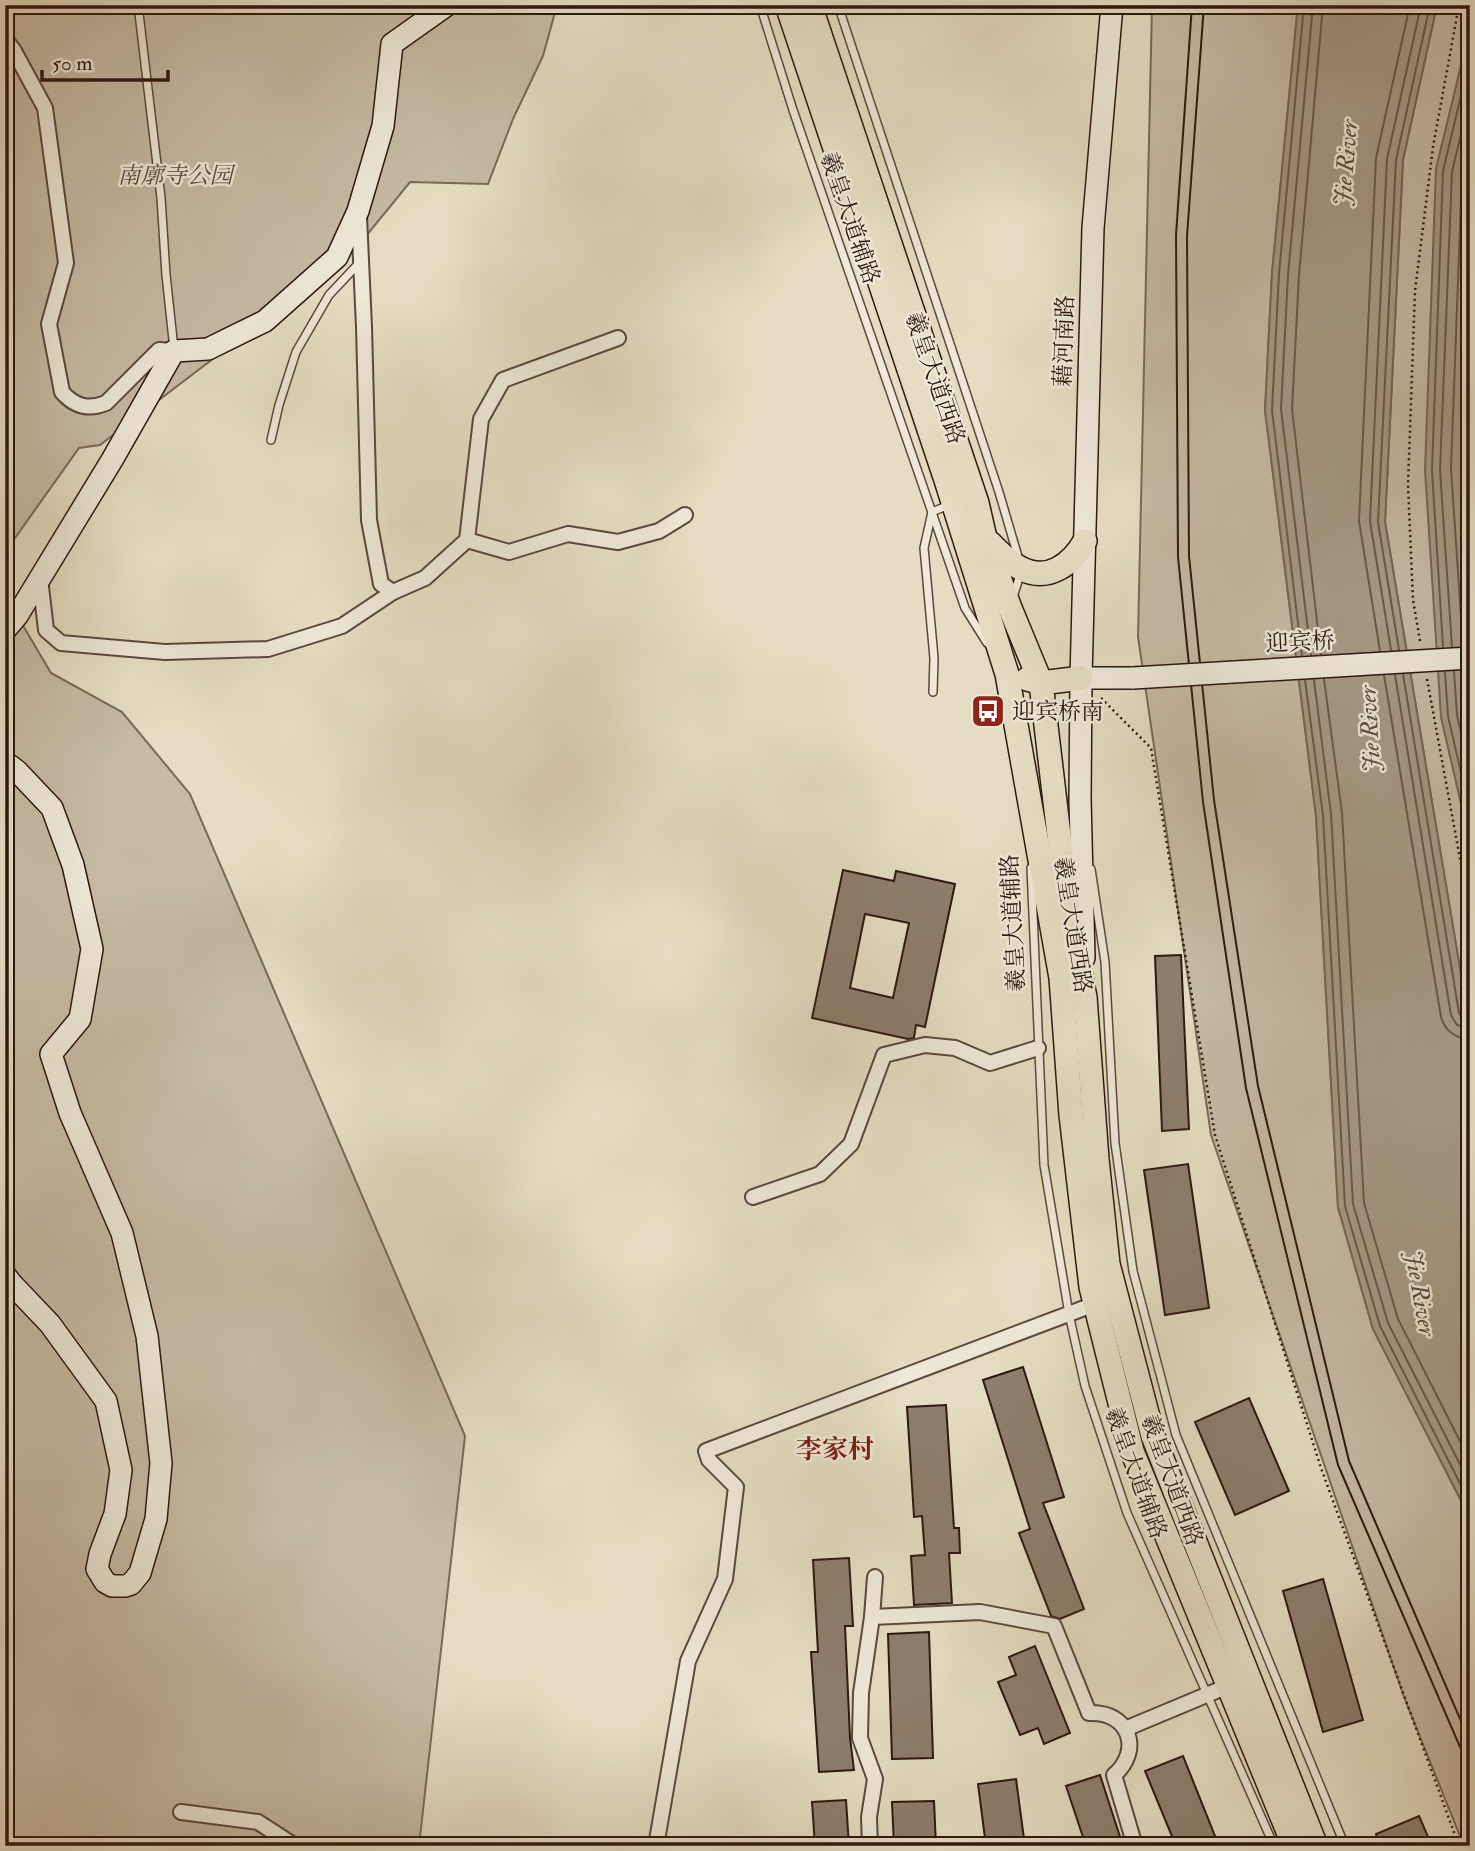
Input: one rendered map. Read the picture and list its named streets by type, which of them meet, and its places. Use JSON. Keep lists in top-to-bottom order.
{
  "streets": {
    "main road": ["羲皇大道西路"],
    "street": ["藉河南路", "迎宾桥"],
    "lane": ["羲皇大道辅路"]
  },
  "crossings": [
    ["羲皇大道辅路", "羲皇大道西路"],
    ["藉河南路", "羲皇大道西路"],
    ["藉河南路", "迎宾桥"]
  ],
  "districts": ["李家村"],
  "water": ["Jie River"],
  "parks": ["南廓寺公园"],
  "places": {
    "bus stop": ["迎宾桥南"]
  },
  "scale_bar": "50 m"
}
